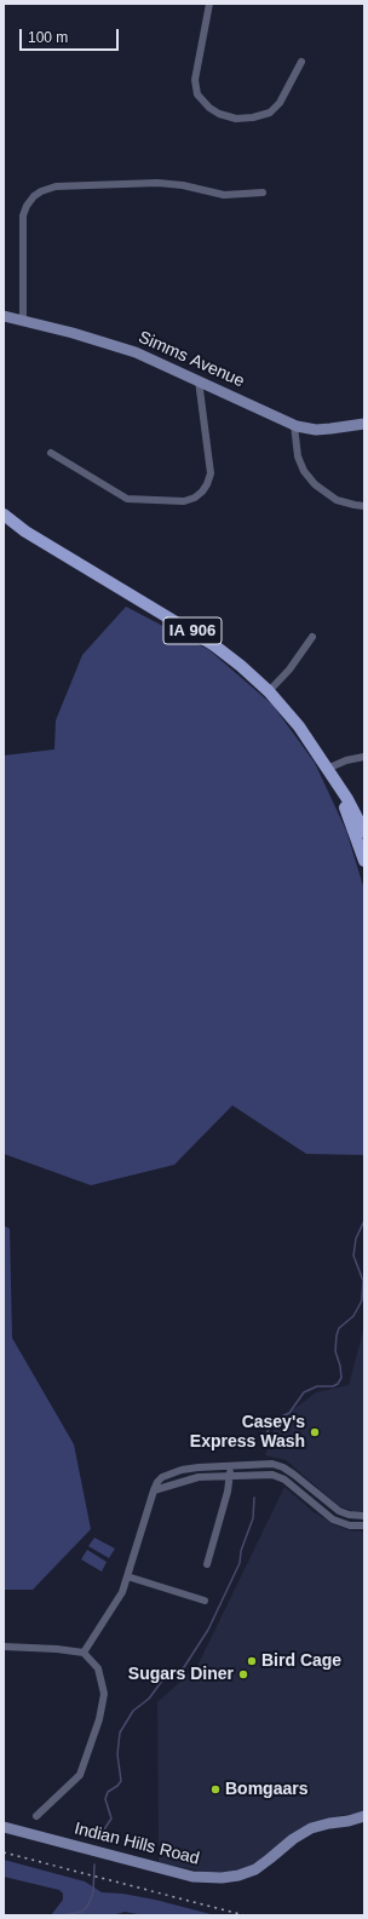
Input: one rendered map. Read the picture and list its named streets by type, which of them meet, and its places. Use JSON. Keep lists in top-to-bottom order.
{
  "streets": {
    "main road": ["IA 906"],
    "street": ["Simms Avenue", "Indian Hills Road"]
  },
  "places": [
    "Casey's Express Wash",
    "Bird Cage",
    "Sugars Diner",
    "Bomgaars"
  ],
  "scale_bar": "100 m"
}
